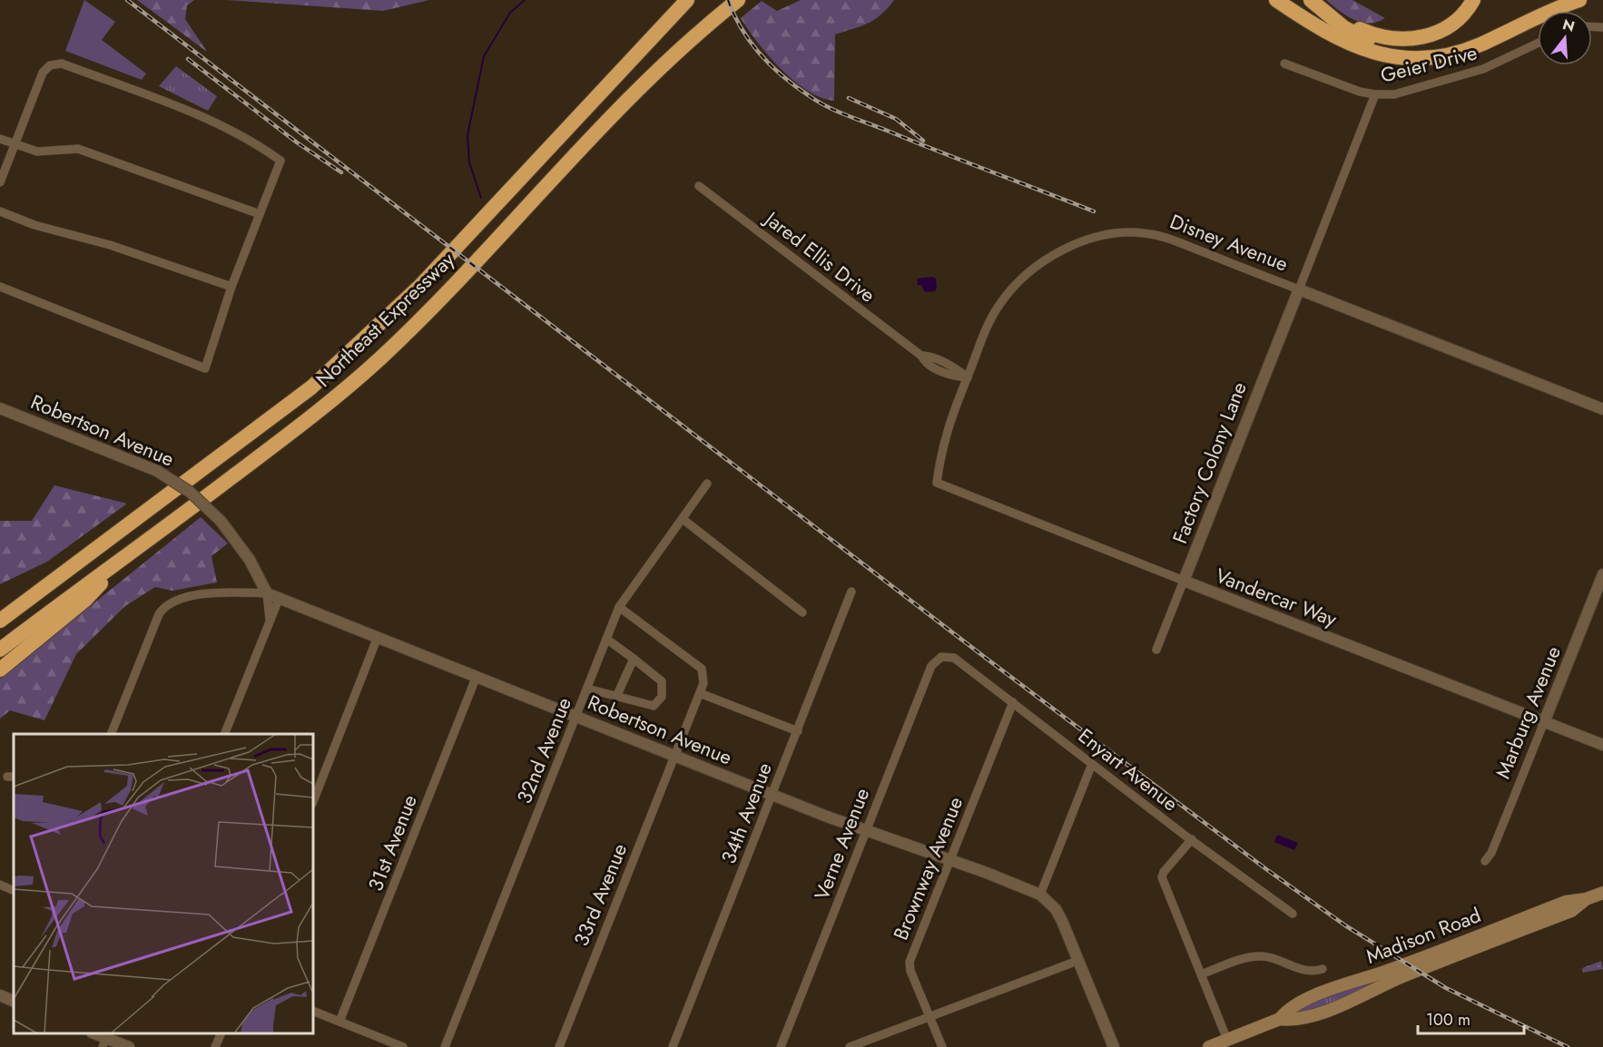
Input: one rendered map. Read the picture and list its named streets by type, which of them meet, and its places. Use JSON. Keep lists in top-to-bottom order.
{
  "streets": {
    "highway": ["Northeast Expressway"],
    "main road": ["Madison Road"],
    "street": [
      "Geier Drive",
      "Disney Avenue",
      "Jared Ellis Drive",
      "Robertson Avenue",
      "Factory Colony Lane",
      "Vandercar Way",
      "Marburg Avenue",
      "32nd Avenue",
      "Enyart Avenue",
      "34th Avenue",
      "31st Avenue",
      "Verne Avenue",
      "Brownway Avenue",
      "33rd Avenue"
    ]
  },
  "crossings": [
    ["Disney Avenue", "Jared Ellis Drive"],
    ["Disney Avenue", "Factory Colony Lane"],
    ["Disney Avenue", "Vandercar Way"],
    ["Robertson Avenue", "32nd Avenue"],
    ["Robertson Avenue", "34th Avenue"],
    ["Robertson Avenue", "31st Avenue"],
    ["Robertson Avenue", "Verne Avenue"],
    ["Robertson Avenue", "Brownway Avenue"],
    ["Robertson Avenue", "33rd Avenue"],
    ["Factory Colony Lane", "Vandercar Way"],
    ["Vandercar Way", "Marburg Avenue"],
    ["Enyart Avenue", "Verne Avenue"],
    ["Enyart Avenue", "Brownway Avenue"]
  ],
  "scale_bar": "100 m",
  "north": "top"
}
